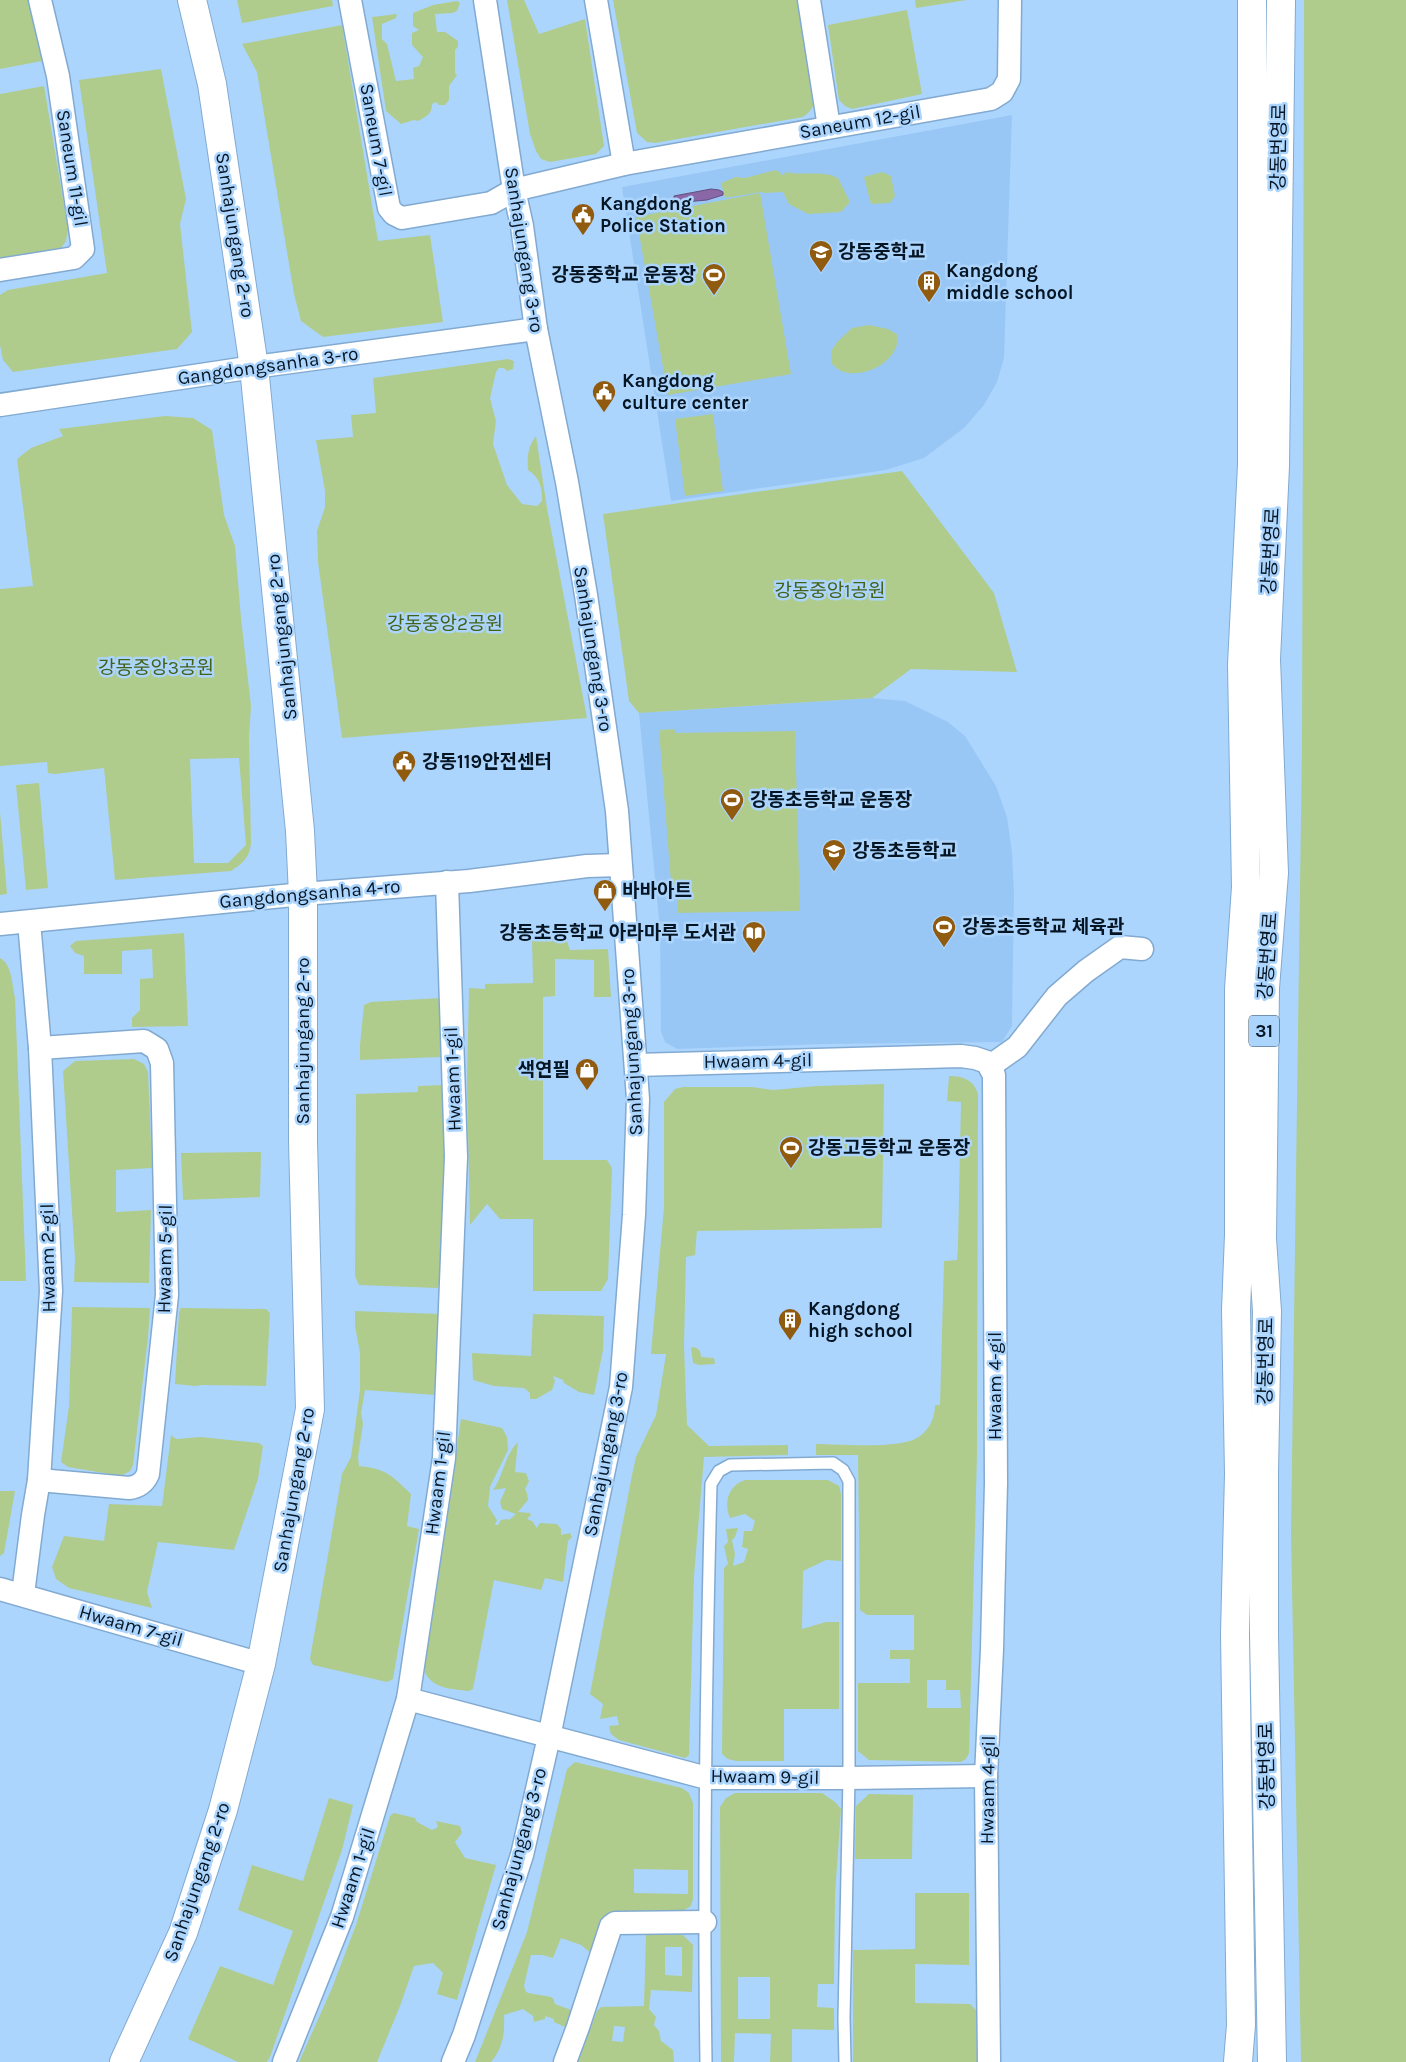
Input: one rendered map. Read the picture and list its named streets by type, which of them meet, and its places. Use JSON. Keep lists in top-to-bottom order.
{
  "streets": {
    "main road": ["강동번영로", "Sanhajungang 2-ro", "31"],
    "street": [
      "Saneum 12-gil",
      "Saneum 7-gil",
      "Saneum 11-gil",
      "Sanhajungang 3-ro",
      "Gangdongsanha 3-ro",
      "Gangdongsanha 4-ro",
      "Hwaam 4-gil",
      "Hwaam 1-gil",
      "Hwaam 2-gil",
      "Hwaam 5-gil",
      "Hwaam 7-gil",
      "Hwaam 9-gil"
    ]
  },
  "crossings": [
    ["Saneum 12-gil", "Saneum 7-gil"],
    ["Saneum 12-gil", "Sanhajungang 3-ro"],
    ["Saneum 7-gil", "Sanhajungang 3-ro"],
    ["Sanhajungang 2-ro", "Gangdongsanha 3-ro"],
    ["Sanhajungang 2-ro", "Gangdongsanha 4-ro"],
    ["Sanhajungang 2-ro", "Hwaam 7-gil"],
    ["Sanhajungang 3-ro", "Gangdongsanha 3-ro"],
    ["Sanhajungang 3-ro", "Gangdongsanha 4-ro"],
    ["Sanhajungang 3-ro", "Hwaam 4-gil"],
    ["Sanhajungang 3-ro", "Hwaam 9-gil"],
    ["Gangdongsanha 4-ro", "Hwaam 1-gil"],
    ["Gangdongsanha 4-ro", "Hwaam 2-gil"],
    ["Hwaam 4-gil", "Hwaam 9-gil"],
    ["Hwaam 1-gil", "Hwaam 9-gil"],
    ["Hwaam 2-gil", "Hwaam 5-gil"],
    ["Hwaam 2-gil", "Hwaam 7-gil"]
  ],
  "parks": ["강동중앙1공원", "강동중앙2공원", "강동중앙3공원"],
  "places": {
    "public building": ["Kangdong Police Station", "Kangdong culture center", "강동119안전센터"],
    "school or university": ["강동중학교", "강동초등학교"],
    "sports": [
      "강동중학교 운동장",
      "강동초등학교 운동장",
      "강동초등학교 체육관",
      "강동고등학교 운동장"
    ],
    "building": ["Kangdong middle school", "Kangdong high school"],
    "shop": ["바바아트", "색연필"],
    "library": ["강동초등학교 아라마루 도서관"]
  }
}
